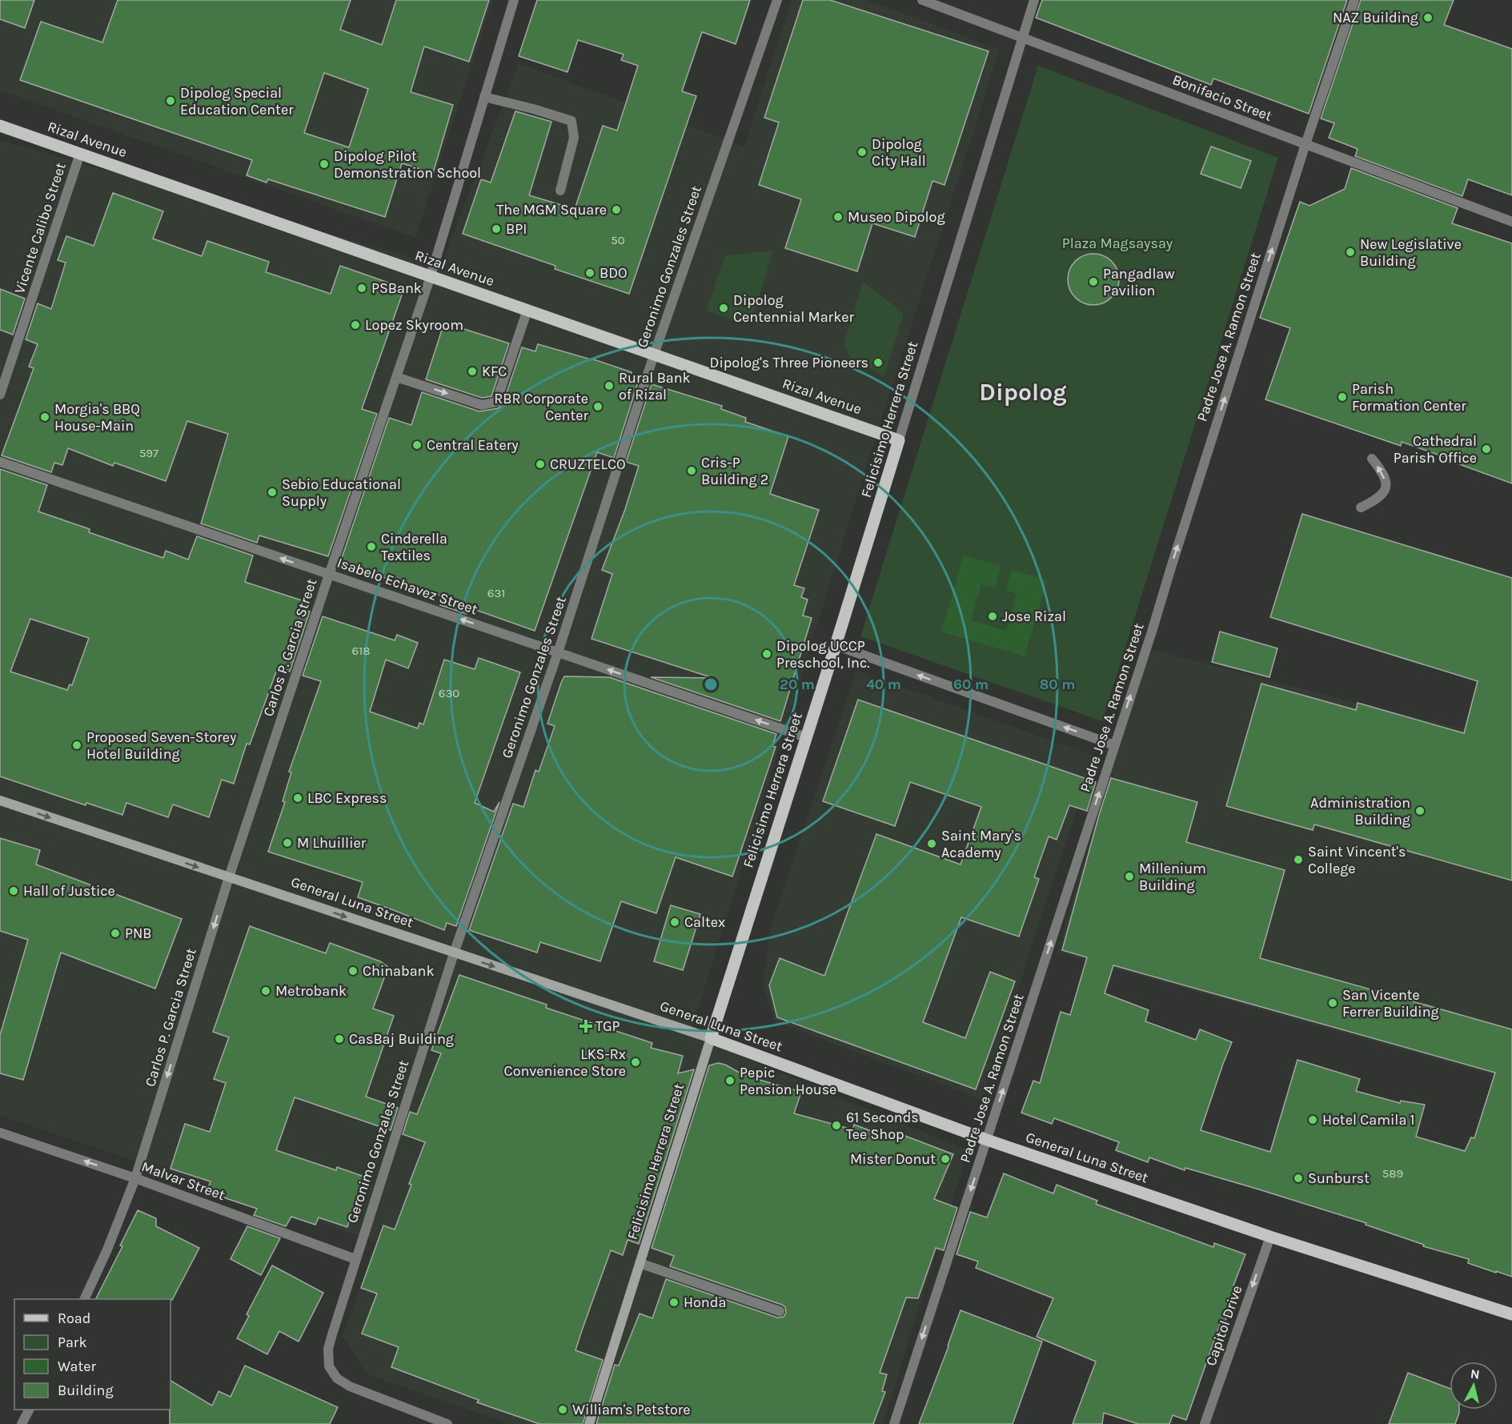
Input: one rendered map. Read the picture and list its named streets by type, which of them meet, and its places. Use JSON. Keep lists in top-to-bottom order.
{
  "streets": {
    "main road": ["Rizal Avenue", "Felicisimo Herrera Street", "General Luna Street"],
    "street": [
      "Bonifacio Street",
      "Vicente Calibo Street",
      "Geronimo Gonzales Street",
      "Padre Jose A. Ramon Street",
      "Isabelo Echavez Street",
      "Carlos P. Garcia Street",
      "Malvar Street",
      "Capitol Drive"
    ]
  },
  "crossings": [
    ["Bonifacio Street", "Padre Jose A. Ramon Street"],
    ["Bonifacio Street", "Felicisimo Herrera Street"],
    ["Rizal Avenue", "Vicente Calibo Street"],
    ["Rizal Avenue", "Geronimo Gonzales Street"],
    ["Rizal Avenue", "Felicisimo Herrera Street"],
    ["Rizal Avenue", "Carlos P. Garcia Street"],
    ["Geronimo Gonzales Street", "Isabelo Echavez Street"],
    ["Geronimo Gonzales Street", "General Luna Street"],
    ["Geronimo Gonzales Street", "Malvar Street"],
    ["Padre Jose A. Ramon Street", "General Luna Street"],
    ["Felicisimo Herrera Street", "Isabelo Echavez Street"],
    ["Felicisimo Herrera Street", "General Luna Street"],
    ["Isabelo Echavez Street", "Carlos P. Garcia Street"],
    ["Carlos P. Garcia Street", "General Luna Street"],
    ["Carlos P. Garcia Street", "Malvar Street"],
    ["General Luna Street", "Capitol Drive"]
  ],
  "one_way": [
    "Isabelo Echavez Street",
    "General Luna Street",
    "Malvar Street",
    "Capitol Drive"
  ],
  "districts": ["Dipolog"],
  "parks": ["Plaza Magsaysay"],
  "places": {
    "other": [
      "NAZ Building",
      "Dipolog Special Education Center",
      "Dipolog City Hall",
      "Dipolog Pilot Demonstration School",
      "The MGM Square",
      "Museo Dipolog",
      "BPI",
      "New Legislative Building",
      "BDO",
      "Pangadlaw Pavilion",
      "PSBank",
      "Dipolog Centennial Marker",
      "Lopez Skyroom",
      "Dipolog's Three Pioneers",
      "KFC",
      "Rural Bank of Rizal",
      "Parish Formation Center",
      "RBR Corporate Center",
      "Morgia's BBQ House-Main",
      "Central Eatery",
      "Cathedral Parish Office",
      "CRUZTELCO",
      "Cris-P Building 2",
      "Sebio Educational Supply",
      "Cinderella Textiles",
      "Jose Rizal",
      "Dipolog UCCP Preschool, Inc.",
      "Proposed Seven-Storey Hotel Building",
      "LBC Express",
      "Administration Building",
      "M Lhuillier",
      "Saint Mary's Academy",
      "Saint Vincent's College",
      "Millenium Building",
      "Hall of Justice",
      "Caltex",
      "PNB",
      "Chinabank",
      "Metrobank",
      "San Vicente Ferrer Building",
      "CasBaj Building",
      "LKS-Rx Convenience Store",
      "Pepic Pension House",
      "Hotel Camila 1",
      "61 Seconds Tee Shop",
      "Mister Donut",
      "Sunburst",
      "Honda",
      "William's Petstore"
    ],
    "health": ["TGP"]
  },
  "house_numbers": [
    "50",
    "597",
    "631",
    "618",
    "630",
    "589"
  ],
  "legend": [
    "Road",
    "Park",
    "Water",
    "Building"
  ],
  "north": "top",
  "rings": [
    "20 m",
    "40 m",
    "60 m",
    "80 m"
  ]
}
